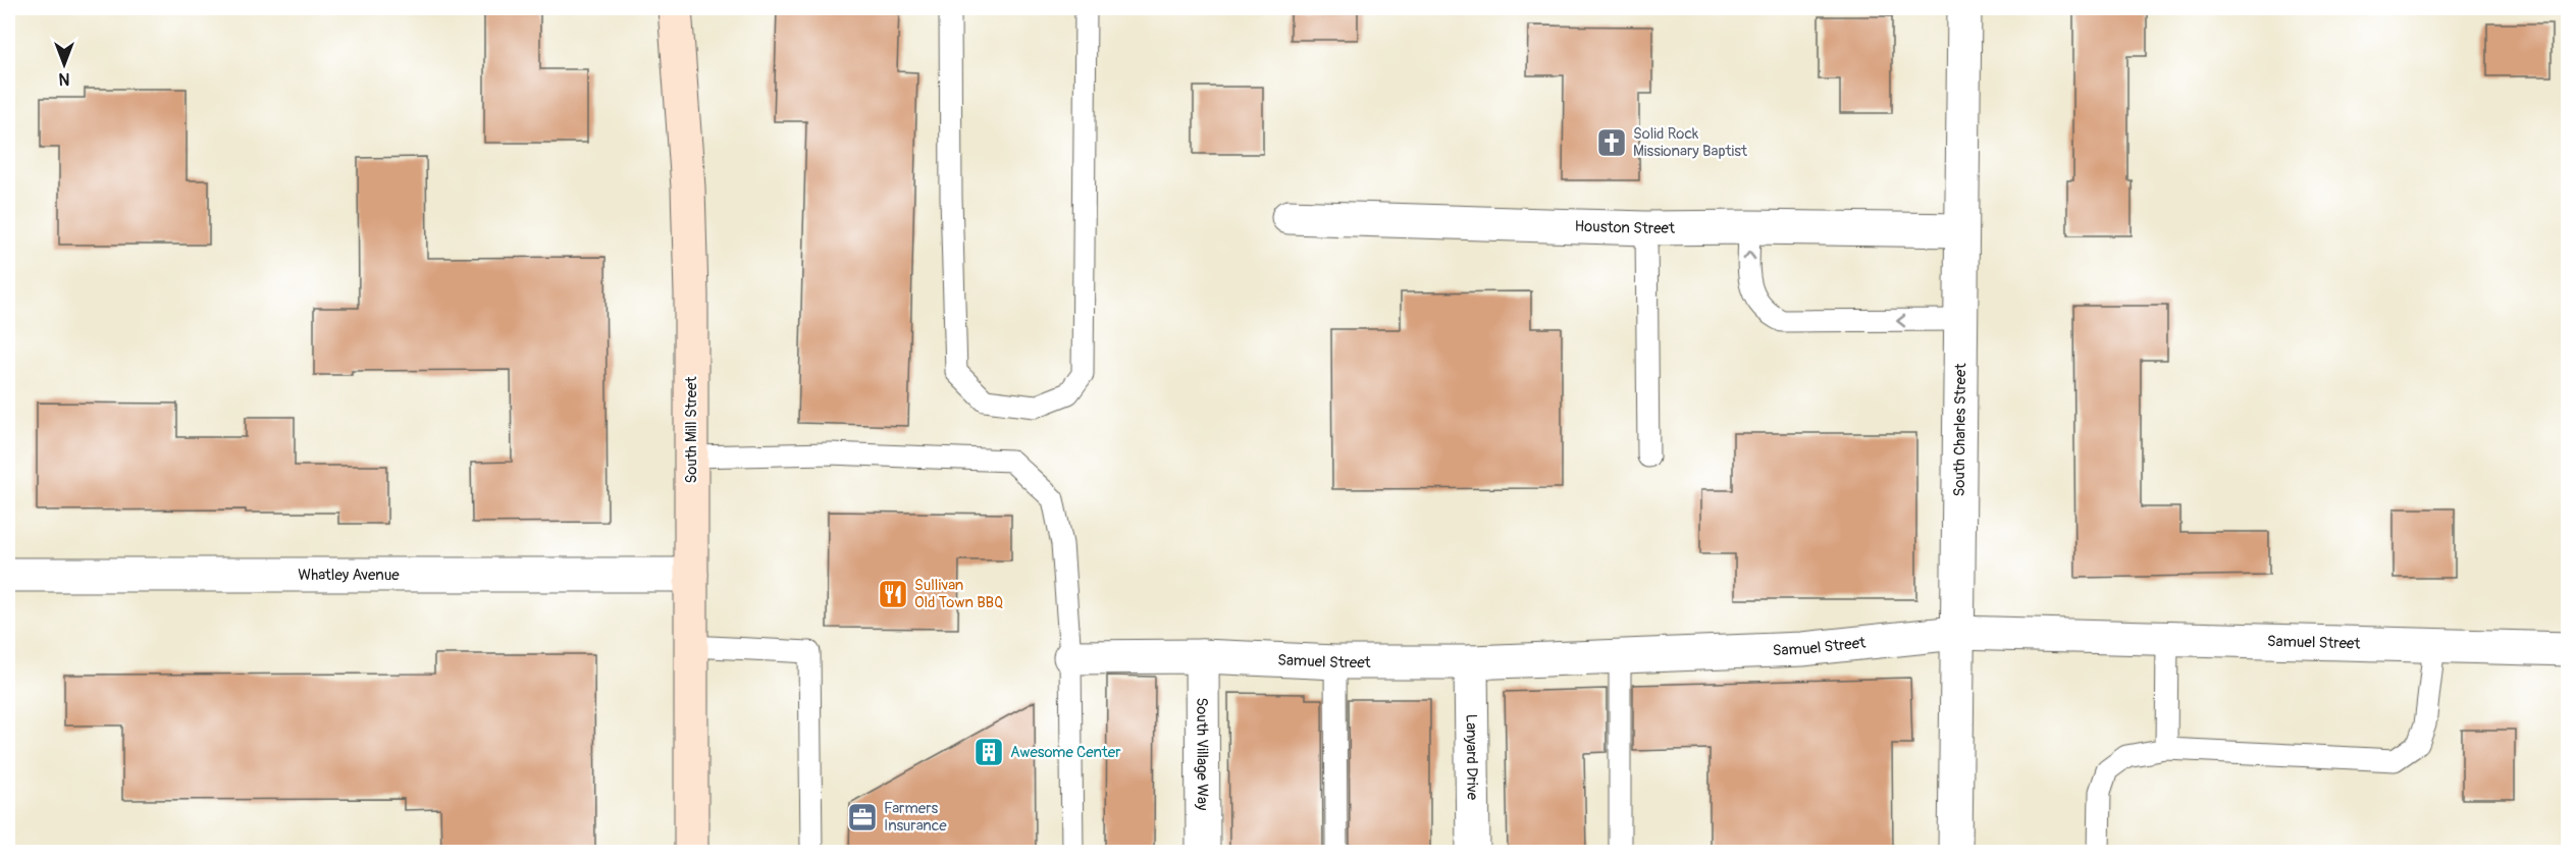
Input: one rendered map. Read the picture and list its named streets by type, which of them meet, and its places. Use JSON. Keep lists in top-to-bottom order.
{
  "streets": {
    "main road": ["South Mill Street"],
    "street": [
      "Houston Street",
      "South Charles Street",
      "Whatley Avenue",
      "Samuel Street",
      "South Village Way",
      "Lanyard Drive"
    ]
  },
  "crossings": [
    ["Houston Street", "South Charles Street"],
    ["South Mill Street", "Whatley Avenue"],
    ["South Charles Street", "Samuel Street"],
    ["Samuel Street", "South Village Way"],
    ["Samuel Street", "Lanyard Drive"]
  ],
  "places": {
    "church": ["Solid Rock Missionary Baptist"],
    "restaurant": ["Sullivan Old Town BBQ"],
    "building": ["Awesome Center"],
    "office": ["Farmers Insurance"]
  },
  "north": "bottom"
}
